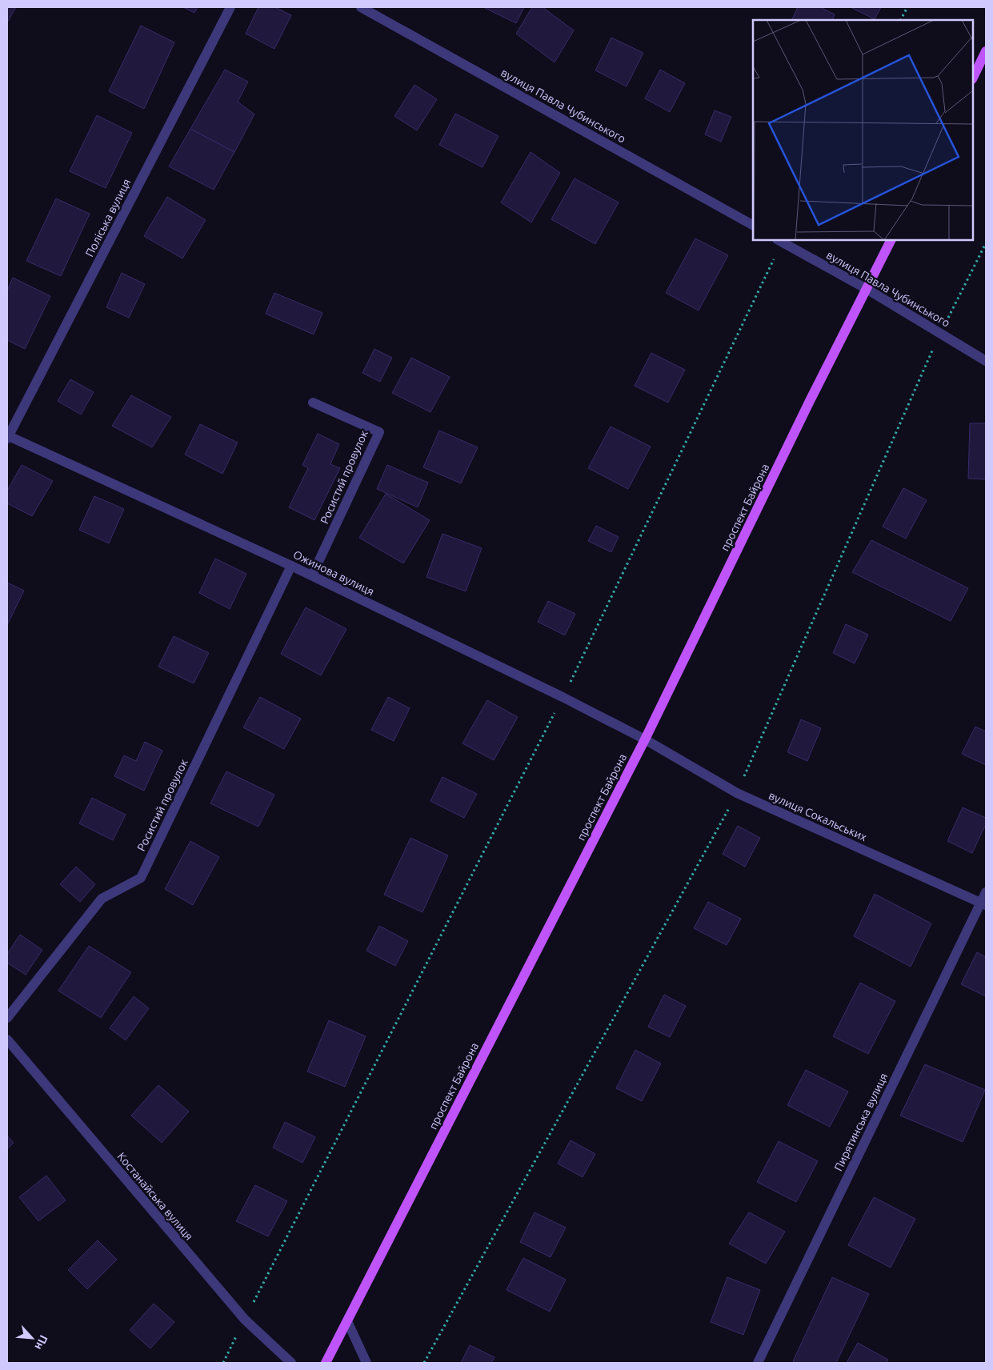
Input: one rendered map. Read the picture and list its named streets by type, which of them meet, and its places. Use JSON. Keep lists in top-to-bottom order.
{
  "streets": {
    "main road": ["проспект Байрона"],
    "street": [
      "вулиця Павла Чубинського",
      "Поліська вулиця",
      "Росистий провулок",
      "Ожинова вулиця",
      "вулиця Сокальських",
      "Пирятинська вулиця",
      "Костанайська вулиця"
    ]
  },
  "crossings": [
    ["вулиця Павла Чубинського", "проспект Байрона"],
    ["Поліська вулиця", "Ожинова вулиця"],
    ["Росистий провулок", "Ожинова вулиця"],
    ["проспект Байрона", "Ожинова вулиця"],
    ["проспект Байрона", "вулиця Сокальських"],
    ["Ожинова вулиця", "вулиця Сокальських"],
    ["вулиця Сокальських", "Пирятинська вулиця"]
  ],
  "north": "bottom right"
}
